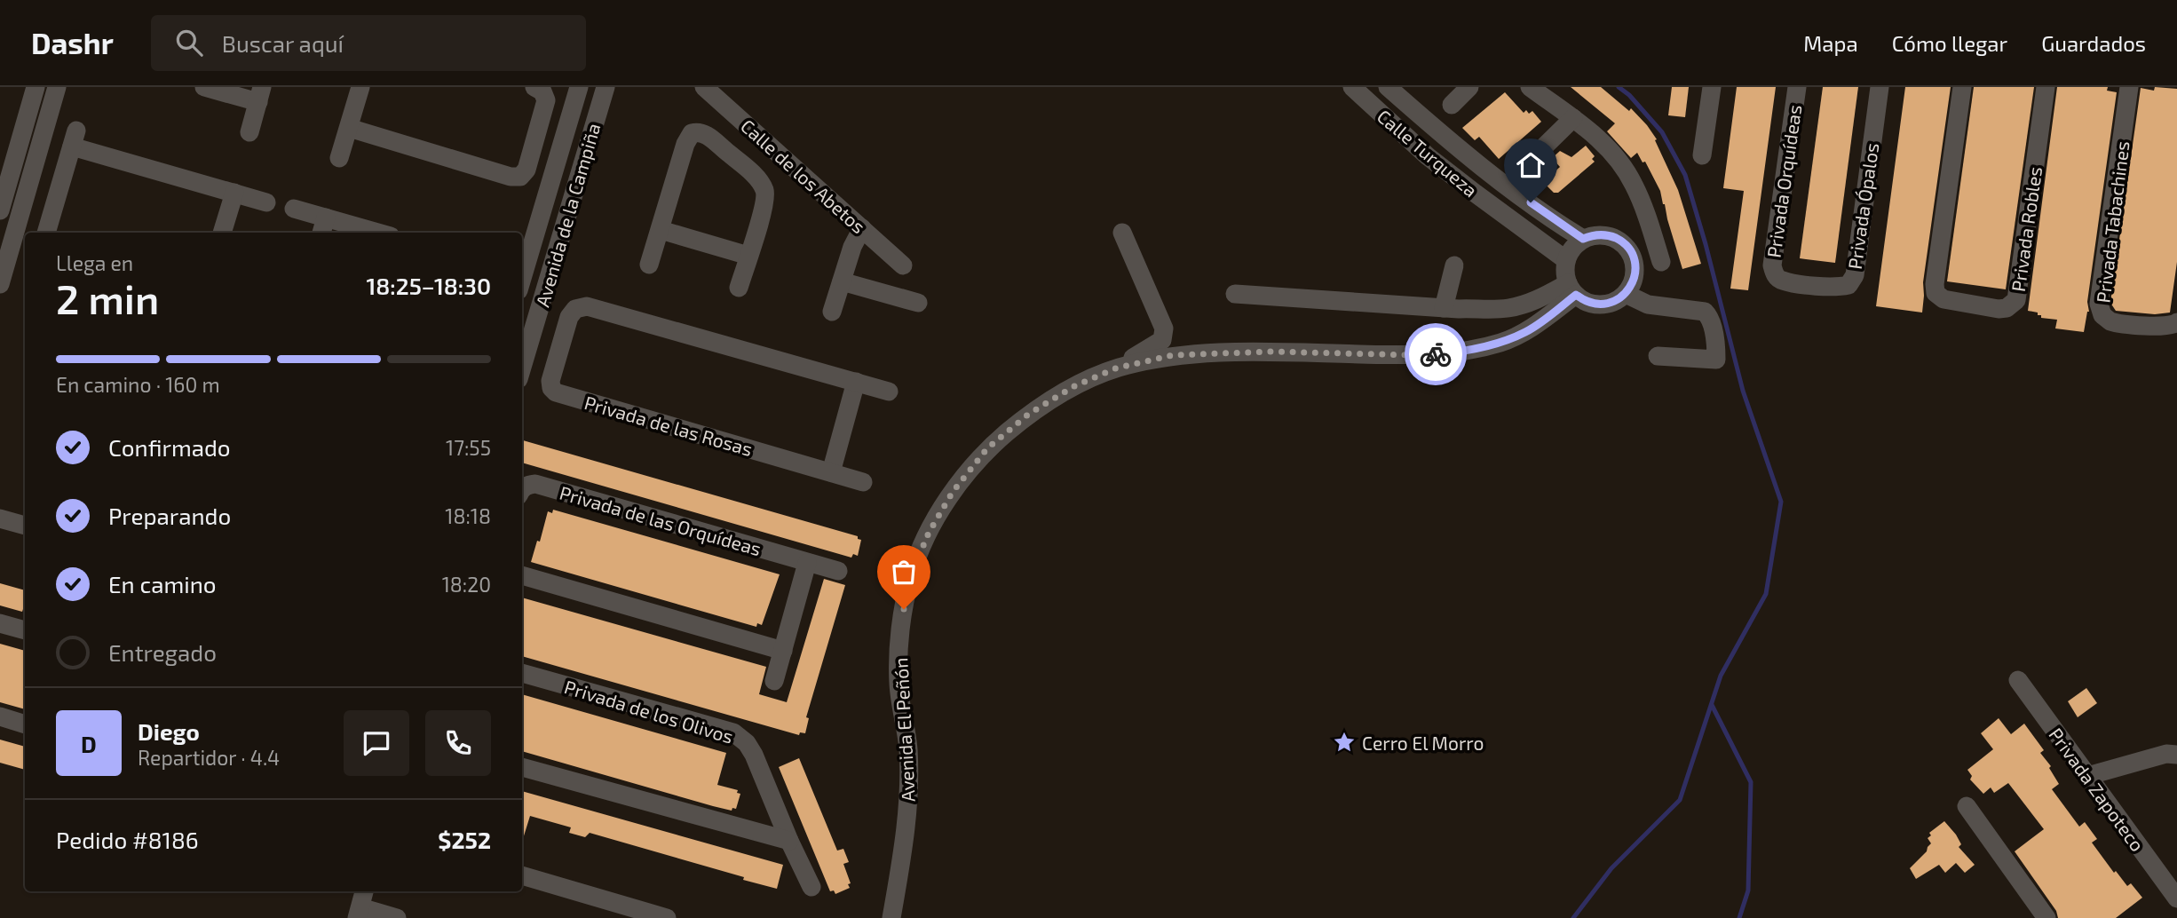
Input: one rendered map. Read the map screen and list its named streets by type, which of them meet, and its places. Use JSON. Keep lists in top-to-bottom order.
{
  "streets": {
    "street": [
      "Calle Turqueza",
      "Calle de los Abetos",
      "Privada Orquídeas",
      "Privada Ópalos",
      "Avenida de la Campiña",
      "Privada Tabachines",
      "Privada Robles",
      "Privada de las Rosas",
      "Privada de las Orquídeas",
      "Privada de los Olivos",
      "Avenida El Peñón",
      "Privada Zapoteco"
    ]
  },
  "crossings": [
    ["Calle Turqueza", "Avenida El Peñón"],
    ["Privada Orquídeas", "Privada Ópalos"]
  ],
  "places": {
    "place": ["Cerro El Morro"]
  },
  "page": {
    "header": "Dashr",
    "search": "Buscar aquí",
    "nav": ["Mapa", "Cómo llegar", "Guardados"],
    "heading": ["2 min", "Llega en", "18:25–18:30"],
    "panel": [
      "Diego",
      "Repartidor · 4.4",
      "Pedido #8186",
      "$252"
    ],
    "bar": "En camino · 160 m",
    "list": [
      ["Confirmado", "17:55"],
      ["Preparando", "18:18"],
      ["En camino", "18:20"],
      "Entregado"
    ],
    "round": "D"
  }
}
